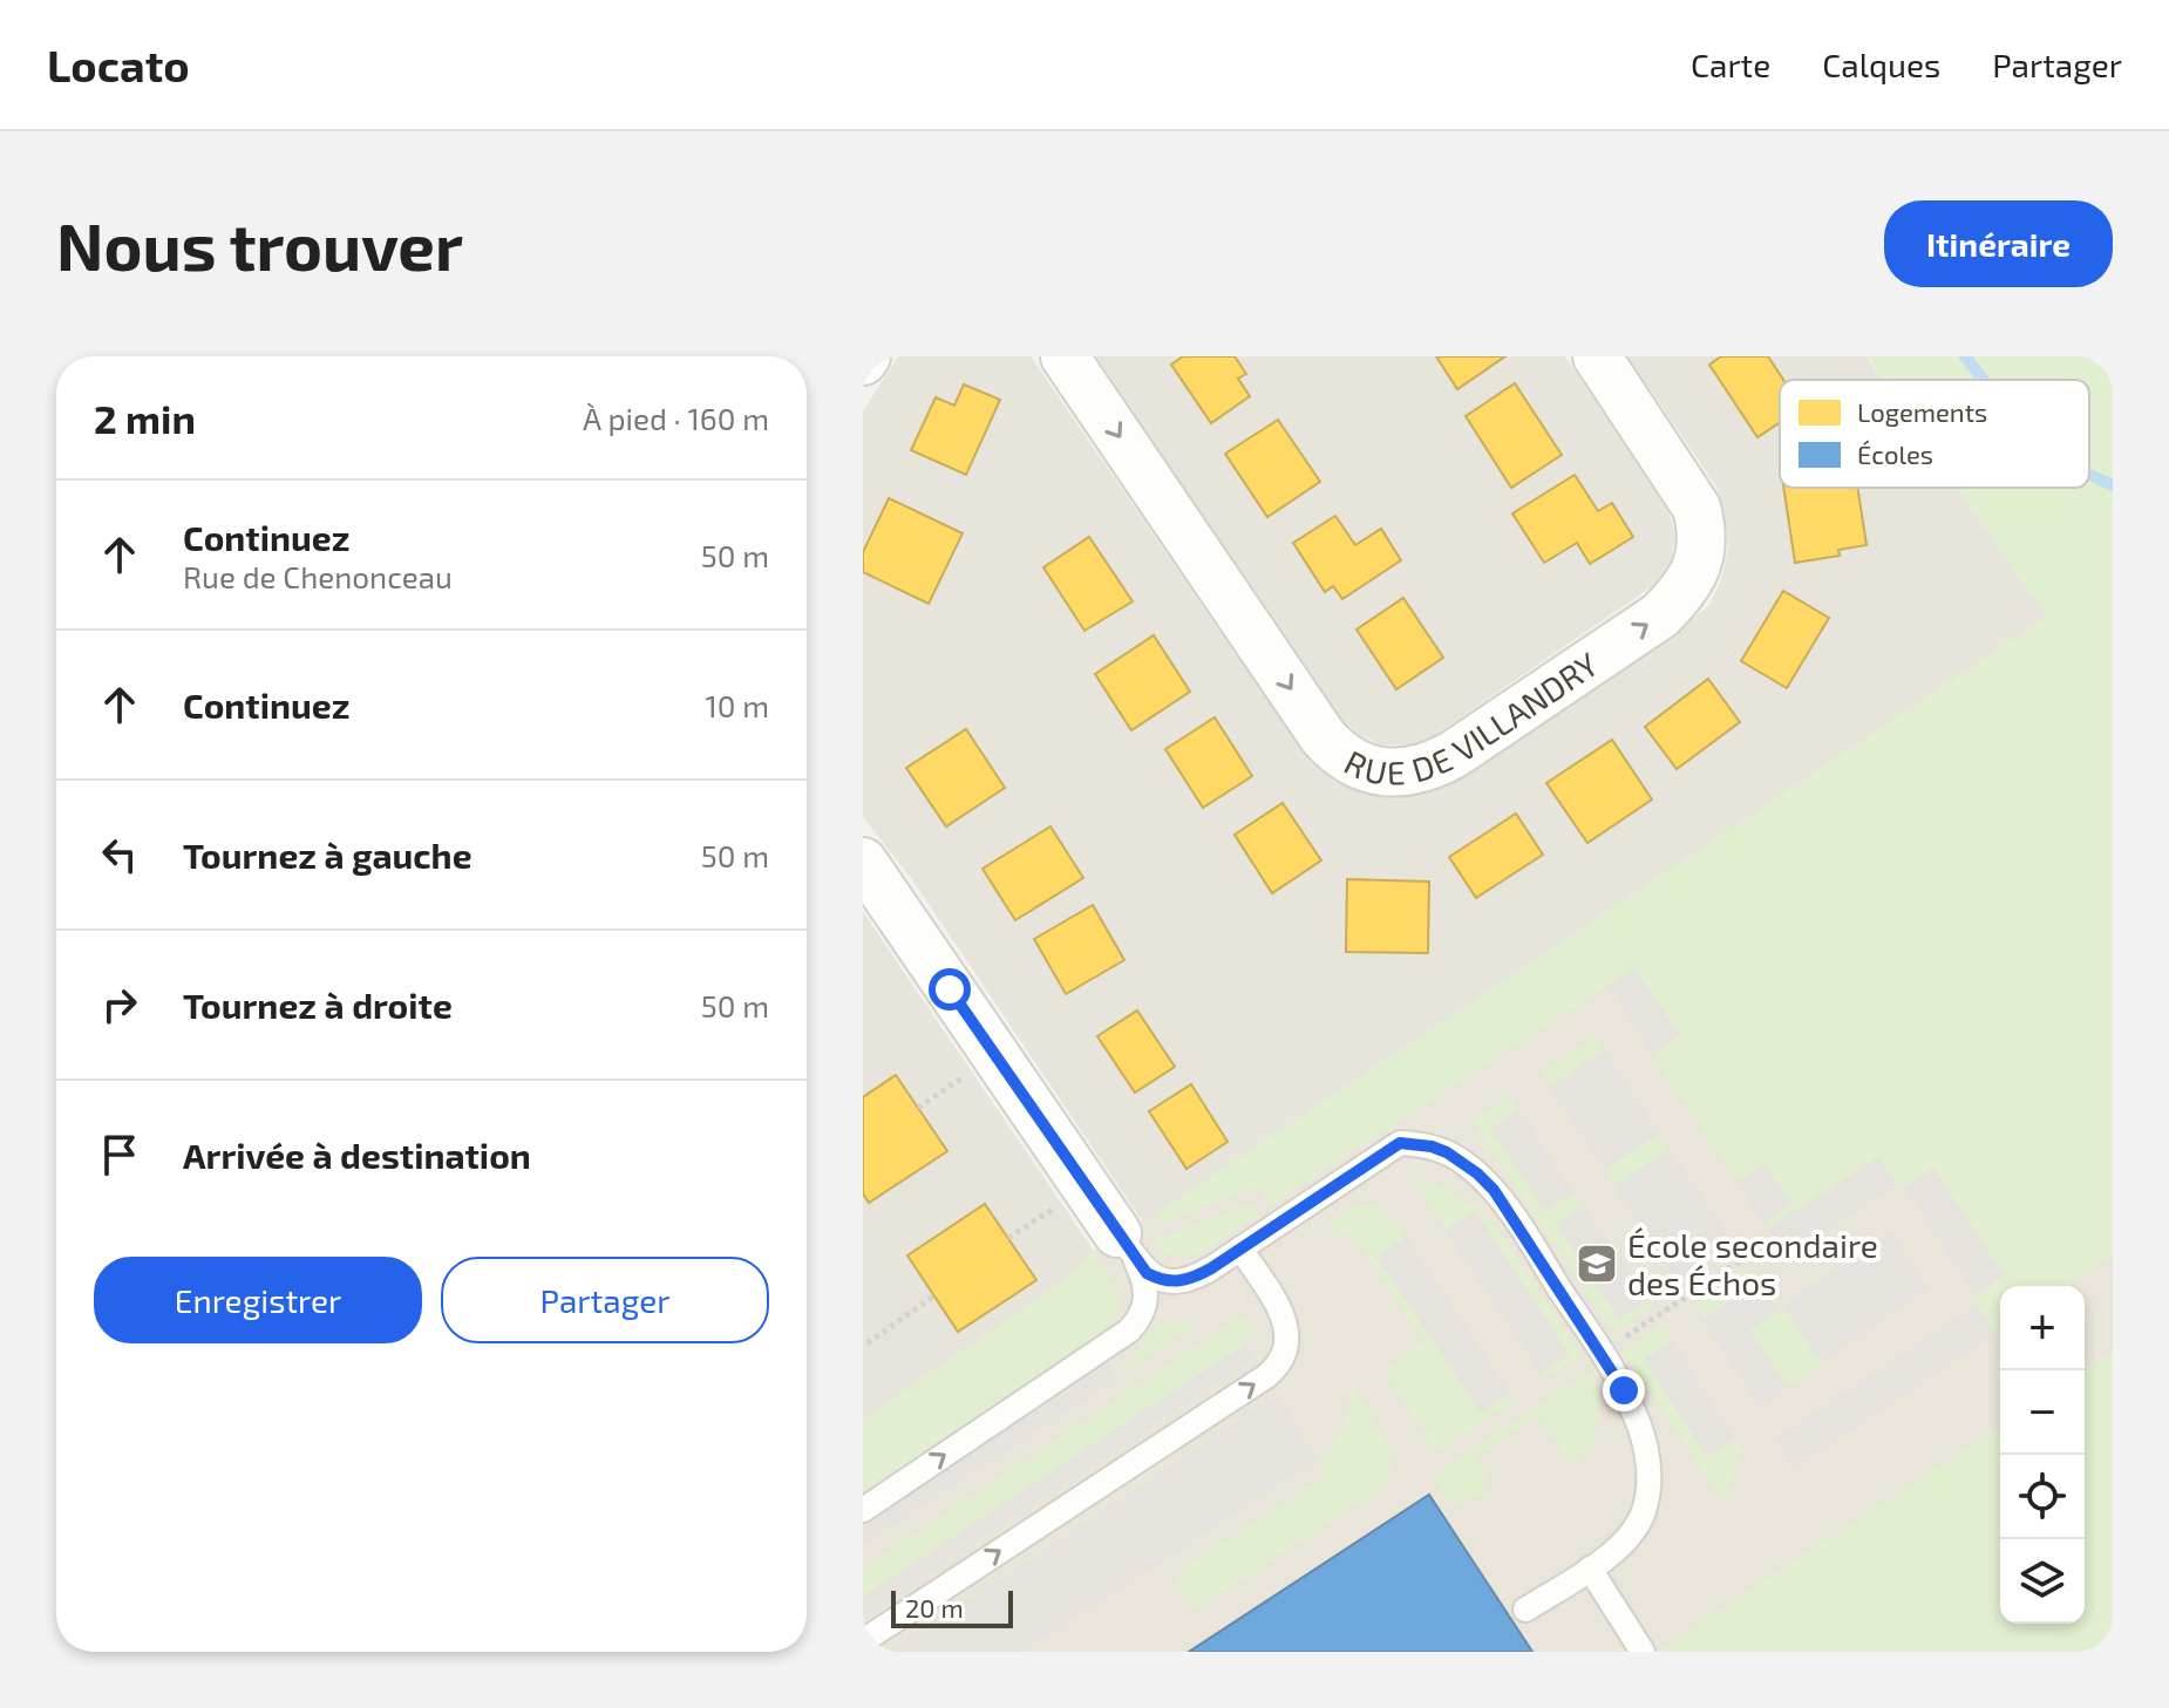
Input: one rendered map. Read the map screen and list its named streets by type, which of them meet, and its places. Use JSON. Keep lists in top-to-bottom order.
{
  "streets": {
    "street": ["RUE DE VILLANDRY"]
  },
  "places": {
    "school or university": ["École secondaire des Échos"]
  },
  "legend": ["Logements", "Écoles"],
  "scale_bar": "20 m",
  "page": {
    "header": "Locato",
    "nav": ["Carte", "Calques", "Partager"],
    "buttons": [
      "Itinéraire",
      ["Enregistrer", "Partager"]
    ],
    "title": "Nous trouver",
    "heading": ["2 min", "À pied · 160 m"],
    "list": [
      ["Continuez", "Rue de Chenonceau", "50 m"],
      ["Continuez", "10 m"],
      ["Tournez à gauche", "50 m"],
      ["Tournez à droite", "50 m"],
      "Arrivée à destination"
    ],
    "map_buttons": ["+", "−"],
    "scale": "20 m"
  }
}
